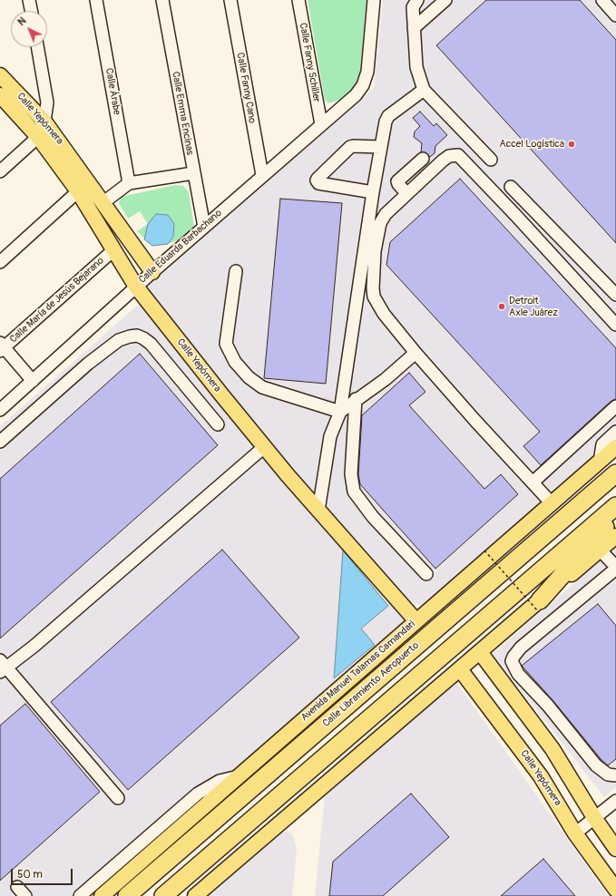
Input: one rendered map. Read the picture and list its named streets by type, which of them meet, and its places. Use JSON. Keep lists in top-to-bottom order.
{
  "streets": {
    "highway": ["Calle Libramiento Aeropuerto"],
    "main road": ["Calle Yepómera", "Avenida Manuel Talamas Camandari"],
    "street": [
      "Calle Fanny Schiller",
      "Calle Fanny Cano",
      "Calle Árabe",
      "Calle Emma Encinas",
      "Calle Eduarda Barbachano",
      "Calle María de Jesús Bejarano"
    ]
  },
  "crossings": [
    ["Calle Fanny Schiller", "Calle Eduarda Barbachano"],
    ["Calle Fanny Cano", "Calle Eduarda Barbachano"],
    ["Calle Emma Encinas", "Calle Eduarda Barbachano"],
    ["Calle Yepómera", "Calle Eduarda Barbachano"],
    ["Calle Yepómera", "Calle María de Jesús Bejarano"],
    ["Calle Yepómera", "Avenida Manuel Talamas Camandari"]
  ],
  "places": ["Accel Logística", "Detroit Axle Juárez"],
  "scale_bar": "50 m",
  "north": "top left"
}
